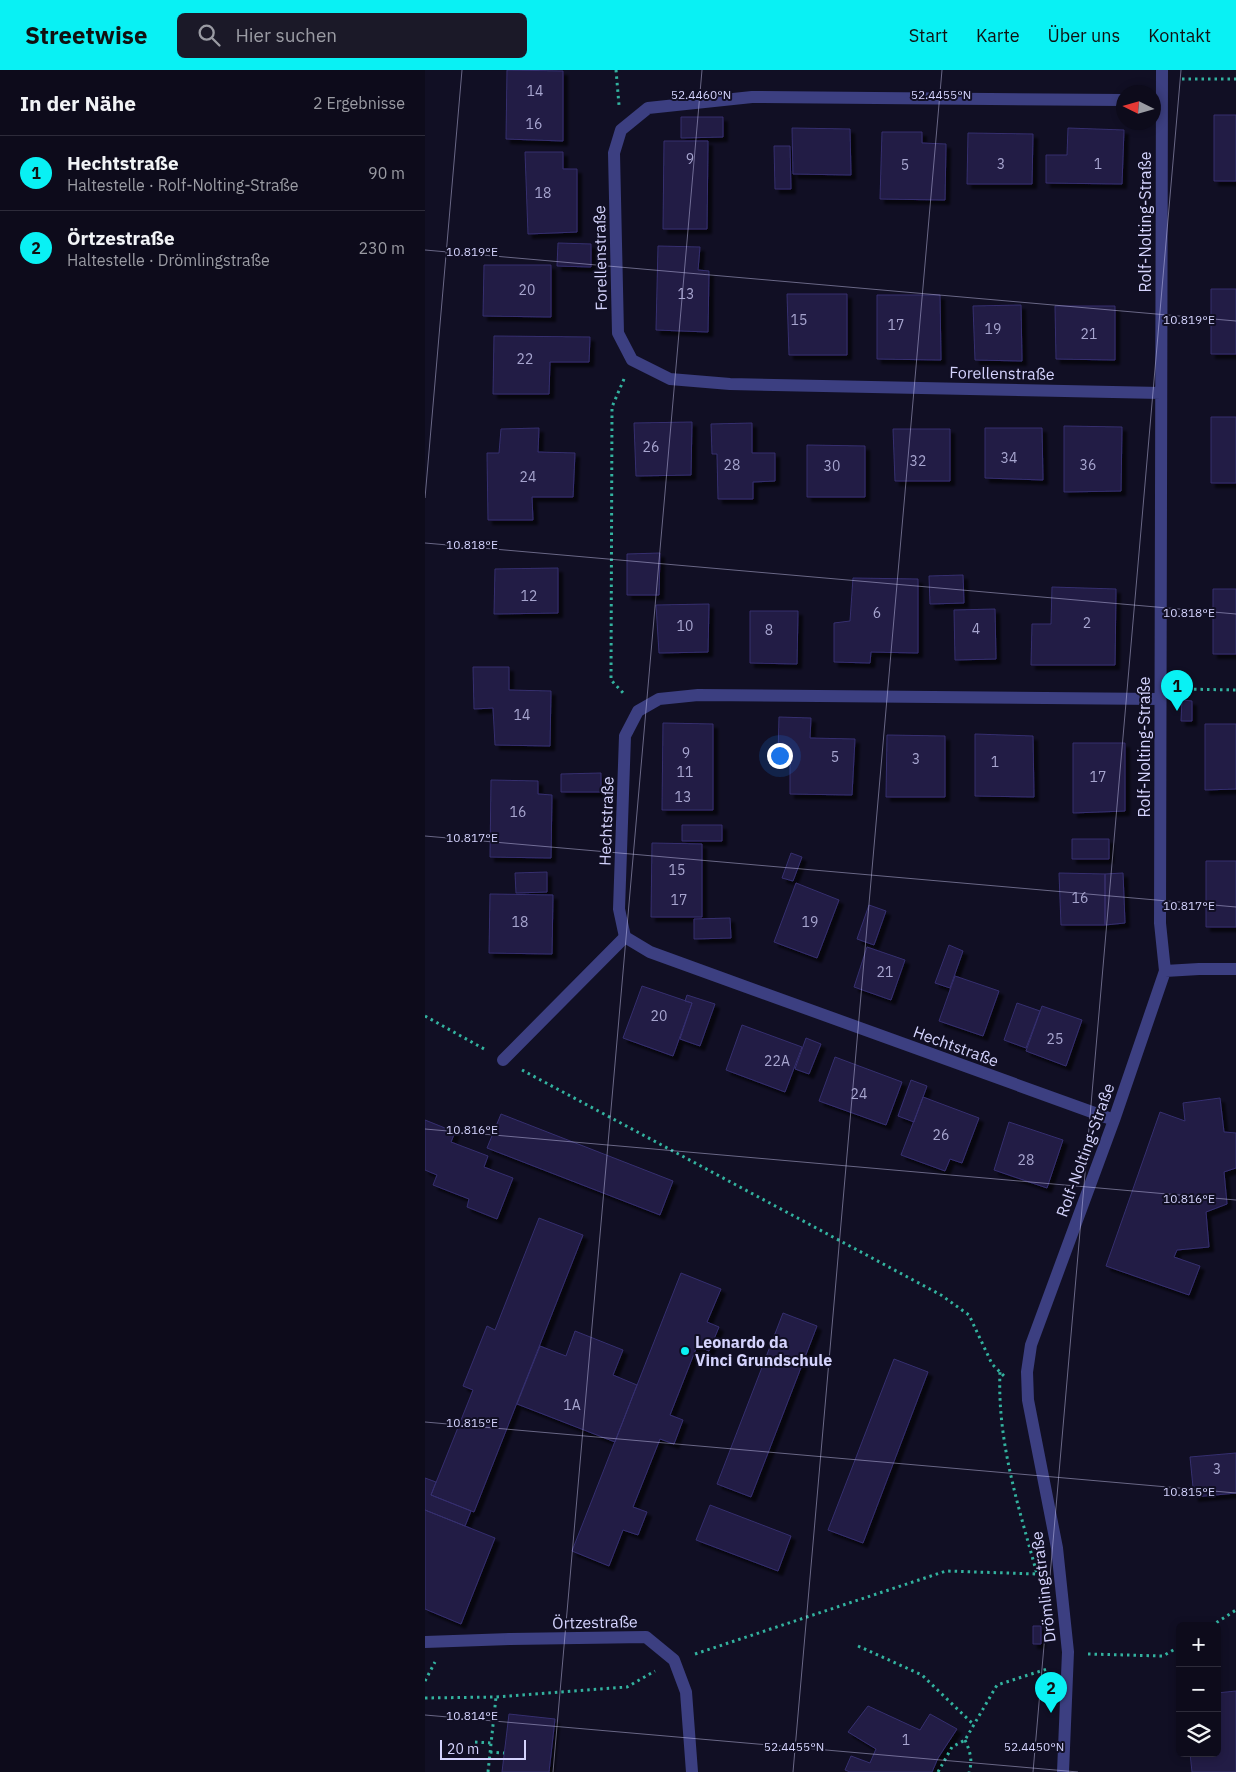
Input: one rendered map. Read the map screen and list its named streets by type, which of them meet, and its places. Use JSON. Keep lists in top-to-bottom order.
{
  "streets": {
    "street": [
      "Rolf-Nolting-Straße",
      "Forellenstraße",
      "Hechtstraße",
      "Drömlingstraße",
      "Örtzestraße"
    ]
  },
  "crossings": [
    ["Rolf-Nolting-Straße", "Forellenstraße"],
    ["Rolf-Nolting-Straße", "Hechtstraße"],
    ["Rolf-Nolting-Straße", "Drömlingstraße"]
  ],
  "places": ["Leonardo da Vinci Grundschule"],
  "house_numbers": [
    "14",
    "16",
    "9",
    "3",
    "1",
    "5",
    "18",
    "20",
    "13",
    "15",
    "17",
    "19",
    "21",
    "22",
    "26",
    "34",
    "32",
    "28",
    "36",
    "30",
    "24",
    "12",
    "6",
    "2",
    "10",
    "4",
    "8",
    "14",
    "9",
    "5",
    "3",
    "1",
    "11",
    "17",
    "13",
    "16",
    "15",
    "16",
    "17",
    "18",
    "19",
    "21",
    "20",
    "25",
    "22A",
    "24",
    "26",
    "28",
    "1A",
    "3",
    "1"
  ],
  "scale_bar": "20 m",
  "north": "left",
  "page": {
    "header": "Streetwise",
    "search": "Hier suchen",
    "nav": [
      "Start",
      "Karte",
      "Über uns",
      "Kontakt"
    ],
    "heading": ["In der Nähe", "2 Ergebnisse"],
    "list": [
      {
        "mark": "1",
        "name": "Hechtstraße",
        "note": "Haltestelle · Rolf-Nolting-Straße",
        "value": "90 m"
      },
      {
        "mark": "2",
        "name": "Örtzestraße",
        "note": "Haltestelle · Drömlingstraße",
        "value": "230 m"
      }
    ],
    "pins": ["1", "2"],
    "map_buttons": ["+", "−"],
    "scale": "20 m"
  },
  "coordinates": [
    "52.4460°N",
    "52.4455°N",
    "10.819°E",
    "10.818°E",
    "10.817°E",
    "10.816°E",
    "10.815°E",
    "10.814°E",
    "52.4450°N"
  ]
}
